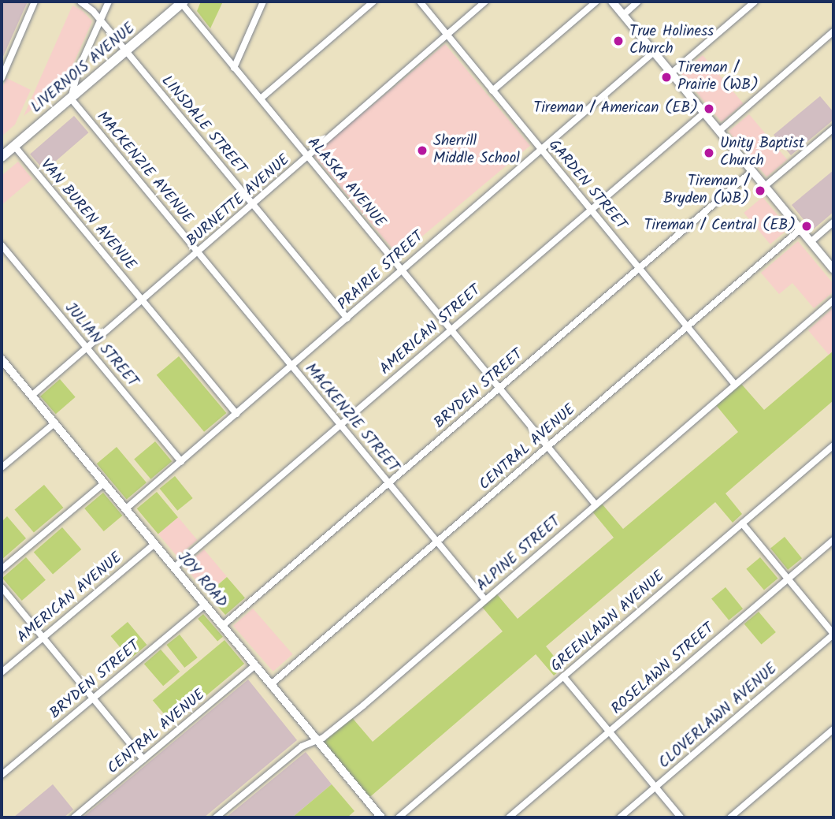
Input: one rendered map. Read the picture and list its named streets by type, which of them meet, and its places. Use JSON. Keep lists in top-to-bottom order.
{
  "streets": {
    "main road": ["LIVERNOIS AVENUE"],
    "street": [
      "LINSDALE STREET",
      "MACKENZIE AVENUE",
      "ALASKA AVENUE",
      "GARDEN STREET",
      "BURNETTE AVENUE",
      "VAN BUREN AVENUE",
      "PRAIRIE STREET",
      "AMERICAN STREET",
      "JULIAN STREET",
      "BRYDEN STREET",
      "MACKENZIE STREET",
      "CENTRAL AVENUE",
      "ALPINE STREET",
      "JOY ROAD",
      "AMERICAN AVENUE",
      "GREENLAWN AVENUE",
      "ROSELAWN STREET",
      "CLOVERLAWN AVENUE"
    ]
  },
  "crossings": [
    ["LIVERNOIS AVENUE", "LINSDALE STREET"],
    ["LIVERNOIS AVENUE", "MACKENZIE AVENUE"],
    ["LIVERNOIS AVENUE", "ALASKA AVENUE"],
    ["LIVERNOIS AVENUE", "VAN BUREN AVENUE"],
    ["LINSDALE STREET", "BURNETTE AVENUE"],
    ["LINSDALE STREET", "PRAIRIE STREET"],
    ["MACKENZIE AVENUE", "BURNETTE AVENUE"],
    ["MACKENZIE AVENUE", "MACKENZIE STREET"],
    ["ALASKA AVENUE", "BURNETTE AVENUE"],
    ["ALASKA AVENUE", "PRAIRIE STREET"],
    ["ALASKA AVENUE", "AMERICAN STREET"],
    ["ALASKA AVENUE", "BRYDEN STREET"],
    ["ALASKA AVENUE", "CENTRAL AVENUE"],
    ["ALASKA AVENUE", "ALPINE STREET"],
    ["GARDEN STREET", "BURNETTE AVENUE"],
    ["GARDEN STREET", "PRAIRIE STREET"],
    ["GARDEN STREET", "AMERICAN STREET"],
    ["GARDEN STREET", "BRYDEN STREET"],
    ["GARDEN STREET", "CENTRAL AVENUE"],
    ["GARDEN STREET", "ALPINE STREET"],
    ["BURNETTE AVENUE", "VAN BUREN AVENUE"],
    ["BURNETTE AVENUE", "JULIAN STREET"],
    ["BURNETTE AVENUE", "MACKENZIE STREET"],
    ["BURNETTE AVENUE", "JOY ROAD"],
    ["VAN BUREN AVENUE", "PRAIRIE STREET"],
    ["PRAIRIE STREET", "JULIAN STREET"],
    ["PRAIRIE STREET", "MACKENZIE STREET"],
    ["PRAIRIE STREET", "JOY ROAD"],
    ["AMERICAN STREET", "MACKENZIE STREET"],
    ["AMERICAN STREET", "JOY ROAD"],
    ["BRYDEN STREET", "MACKENZIE STREET"],
    ["BRYDEN STREET", "JOY ROAD"],
    ["MACKENZIE STREET", "CENTRAL AVENUE"],
    ["MACKENZIE STREET", "ALPINE STREET"],
    ["CENTRAL AVENUE", "JOY ROAD"],
    ["ALPINE STREET", "JOY ROAD"],
    ["JOY ROAD", "AMERICAN AVENUE"]
  ],
  "places": [
    "True Holiness Church",
    "Tireman / Prairie (WB)",
    "Tireman / American (EB)",
    "Sherrill Middle School",
    "Unity Baptist Church",
    "Tireman / Bryden (WB)",
    "Tireman / Central (EB)"
  ]
}
